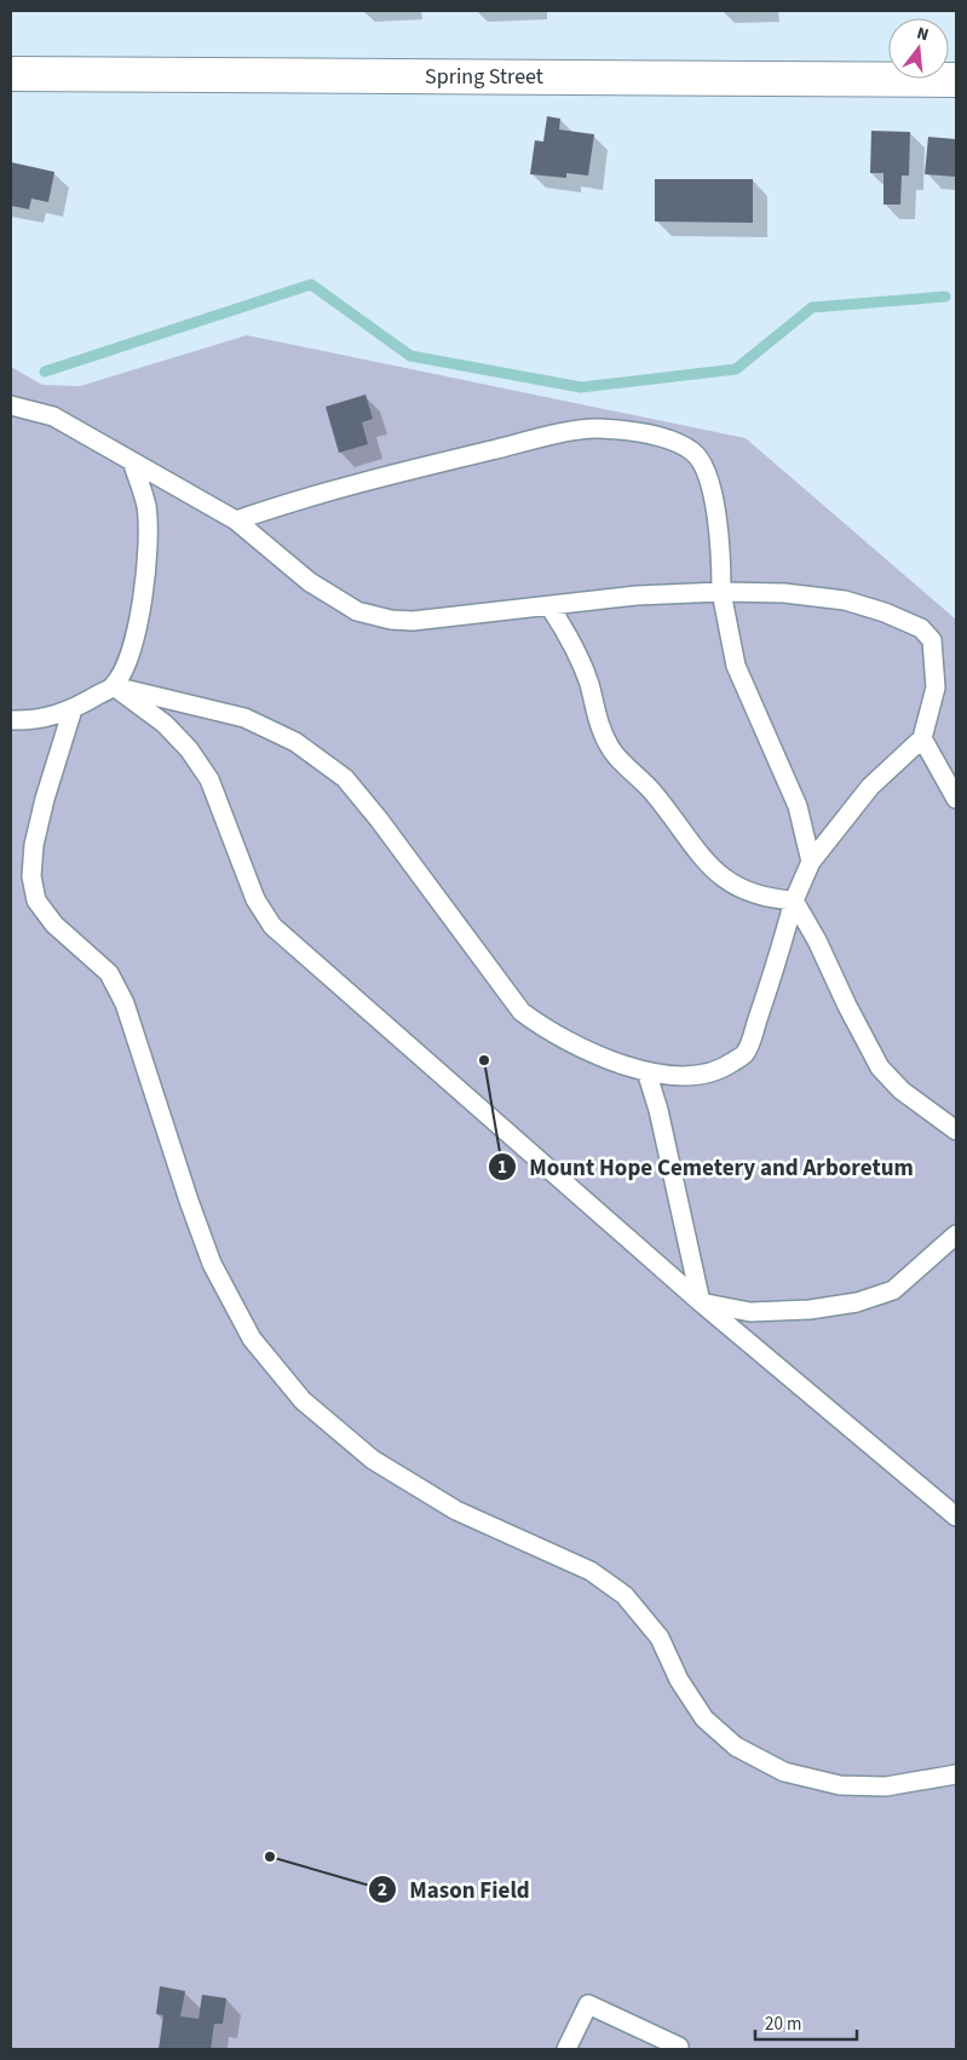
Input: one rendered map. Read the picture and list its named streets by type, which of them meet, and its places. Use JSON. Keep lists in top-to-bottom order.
{
  "streets": {
    "street": ["Spring Street"]
  },
  "places": ["Mount Hope Cemetery and Arboretum", "Mason Field"],
  "scale_bar": "20 m",
  "north": "top"
}
